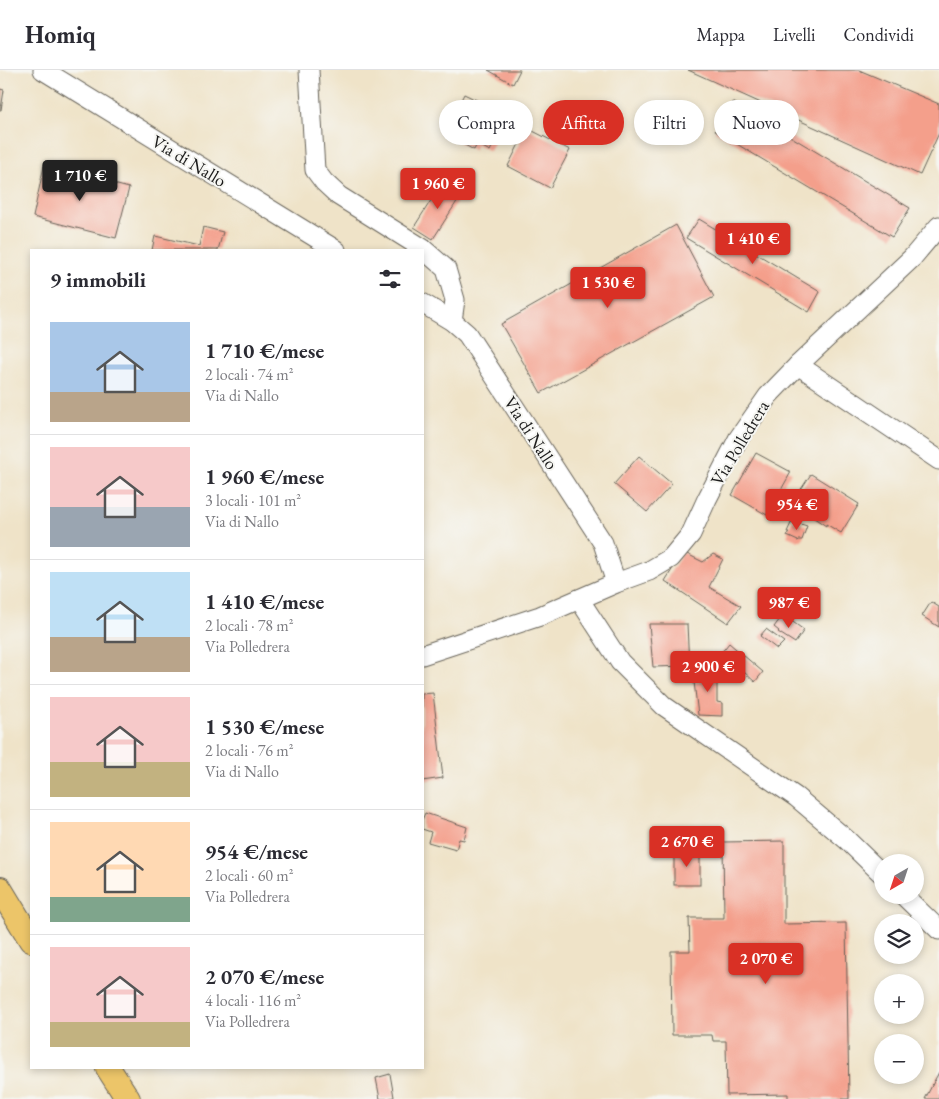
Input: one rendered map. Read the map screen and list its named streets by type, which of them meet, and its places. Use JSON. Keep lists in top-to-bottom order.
{
  "streets": {
    "street": ["Via di Nallo", "Via Polledrera"]
  },
  "crossings": [
    ["Via di Nallo", "Via Polledrera"]
  ],
  "north": "bottom left",
  "page": {
    "header": "Homiq",
    "nav": ["Mappa", "Livelli", "Condividi"],
    "chip": [
      "Compra",
      "Affitta",
      "Filtri",
      "Nuovo"
    ],
    "price": [
      "1 710 €",
      "1 960 €",
      "1 410 €",
      "1 530 €",
      "954 €",
      "987 €",
      "2 900 €",
      "2 670 €",
      "2 070 €"
    ],
    "heading": "9 immobili",
    "list": [
      {
        "name": "1 710 €/mese",
        "note": "2 locali · 74 m² · Via di Nallo"
      },
      {
        "name": "1 960 €/mese",
        "note": "3 locali · 101 m² · Via di Nallo"
      },
      {
        "name": "1 410 €/mese",
        "note": "2 locali · 78 m² · Via Polledrera"
      },
      {
        "name": "1 530 €/mese",
        "note": "2 locali · 76 m² · Via di Nallo"
      },
      {
        "name": "954 €/mese",
        "note": "2 locali · 60 m² · Via Polledrera"
      },
      {
        "name": "2 070 €/mese",
        "note": "4 locali · 116 m² · Via Polledrera"
      }
    ],
    "map_buttons": ["+", "−"]
  }
}
